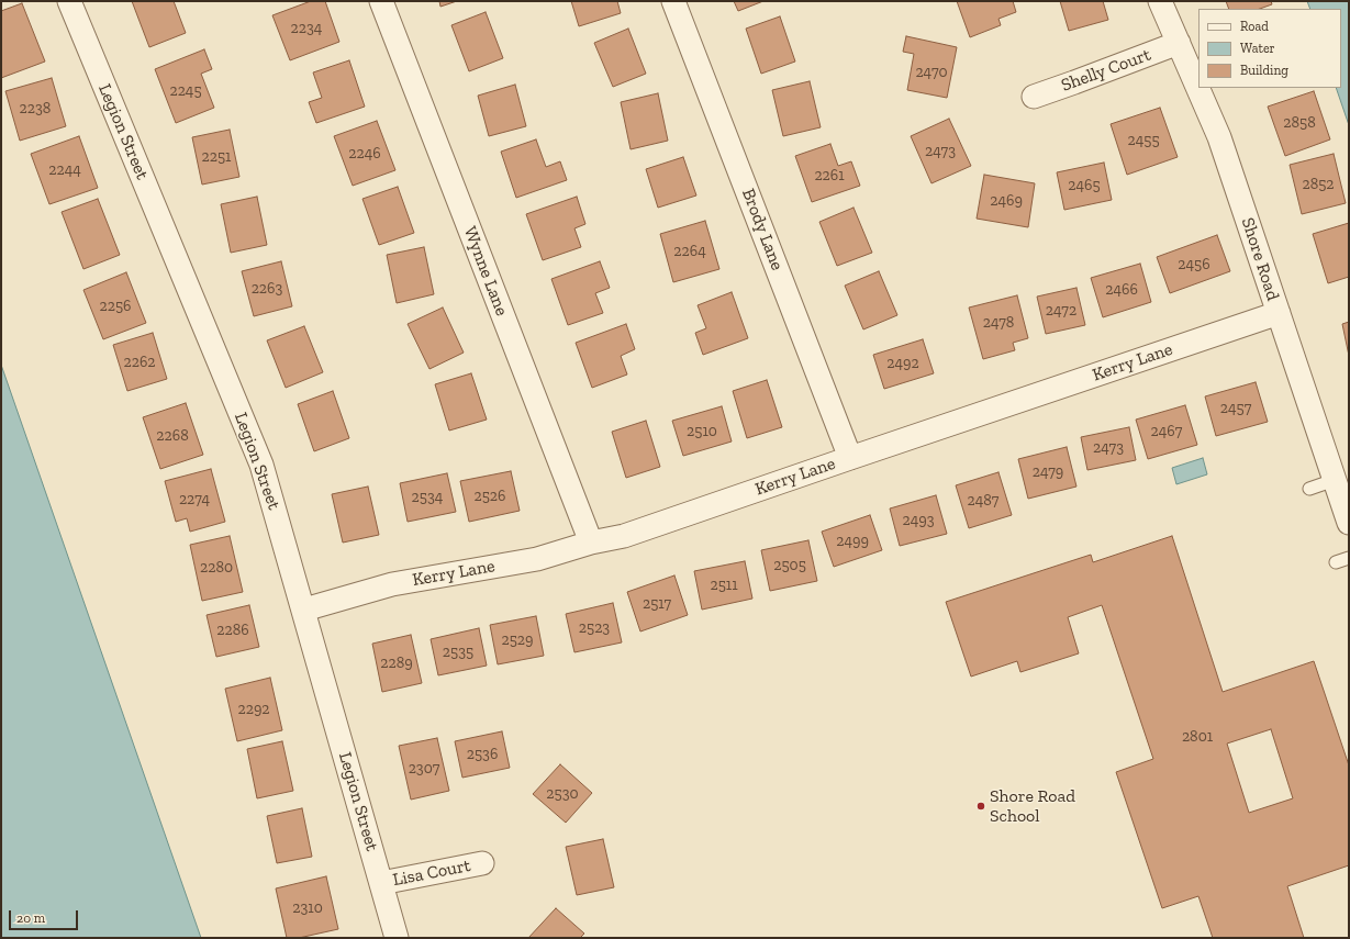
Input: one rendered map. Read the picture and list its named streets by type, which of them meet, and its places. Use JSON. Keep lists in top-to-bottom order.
{
  "streets": {
    "street": [
      "Shelly Court",
      "Legion Street",
      "Brody Lane",
      "Shore Road",
      "Wynne Lane",
      "Kerry Lane",
      "Lisa Court"
    ]
  },
  "crossings": [
    ["Shelly Court", "Shore Road"],
    ["Legion Street", "Kerry Lane"],
    ["Legion Street", "Lisa Court"],
    ["Brody Lane", "Kerry Lane"],
    ["Shore Road", "Kerry Lane"],
    ["Wynne Lane", "Kerry Lane"]
  ],
  "places": ["Shore Road School"],
  "house_numbers": [
    "2234",
    "2470",
    "2245",
    "2238",
    "2858",
    "2455",
    "2473",
    "2246",
    "2251",
    "2244",
    "2261",
    "2852",
    "2465",
    "2469",
    "2264",
    "2456",
    "2263",
    "2466",
    "2256",
    "2472",
    "2478",
    "2262",
    "2492",
    "2457",
    "2510",
    "2467",
    "2268",
    "2473",
    "2479",
    "2526",
    "2534",
    "2274",
    "2487",
    "2493",
    "2499",
    "2505",
    "2280",
    "2511",
    "2517",
    "2523",
    "2286",
    "2529",
    "2535",
    "2289",
    "2292",
    "2801",
    "2536",
    "2307",
    "2530",
    "2310"
  ],
  "legend": ["Road", "Water", "Building"],
  "scale_bar": "20 m"
}
